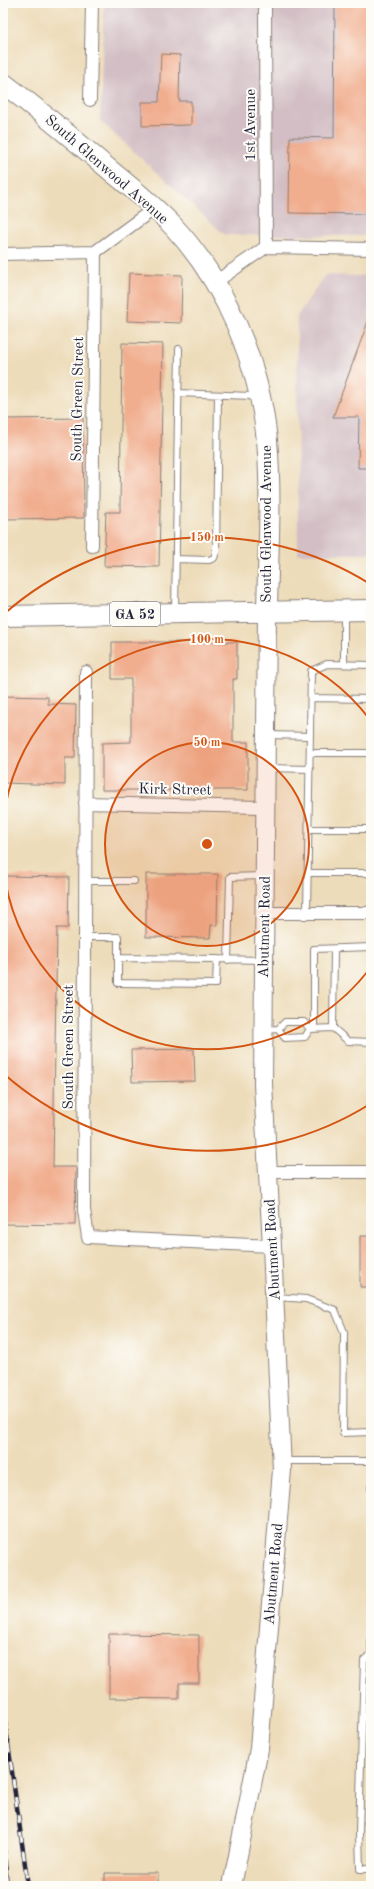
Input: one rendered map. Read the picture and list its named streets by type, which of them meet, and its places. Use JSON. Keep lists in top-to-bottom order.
{
  "streets": {
    "main road": ["South Glenwood Avenue", "GA 52", "Abutment Road"],
    "street": ["1st Avenue", "South Green Street", "Kirk Street"]
  },
  "crossings": [
    ["South Glenwood Avenue", "GA 52"],
    ["South Glenwood Avenue", "Abutment Road"],
    ["South Green Street", "Kirk Street"],
    ["South Green Street", "Abutment Road"],
    ["GA 52", "Abutment Road"],
    ["Kirk Street", "Abutment Road"]
  ],
  "rings": ["150 m", "100 m", "50 m"]
}
